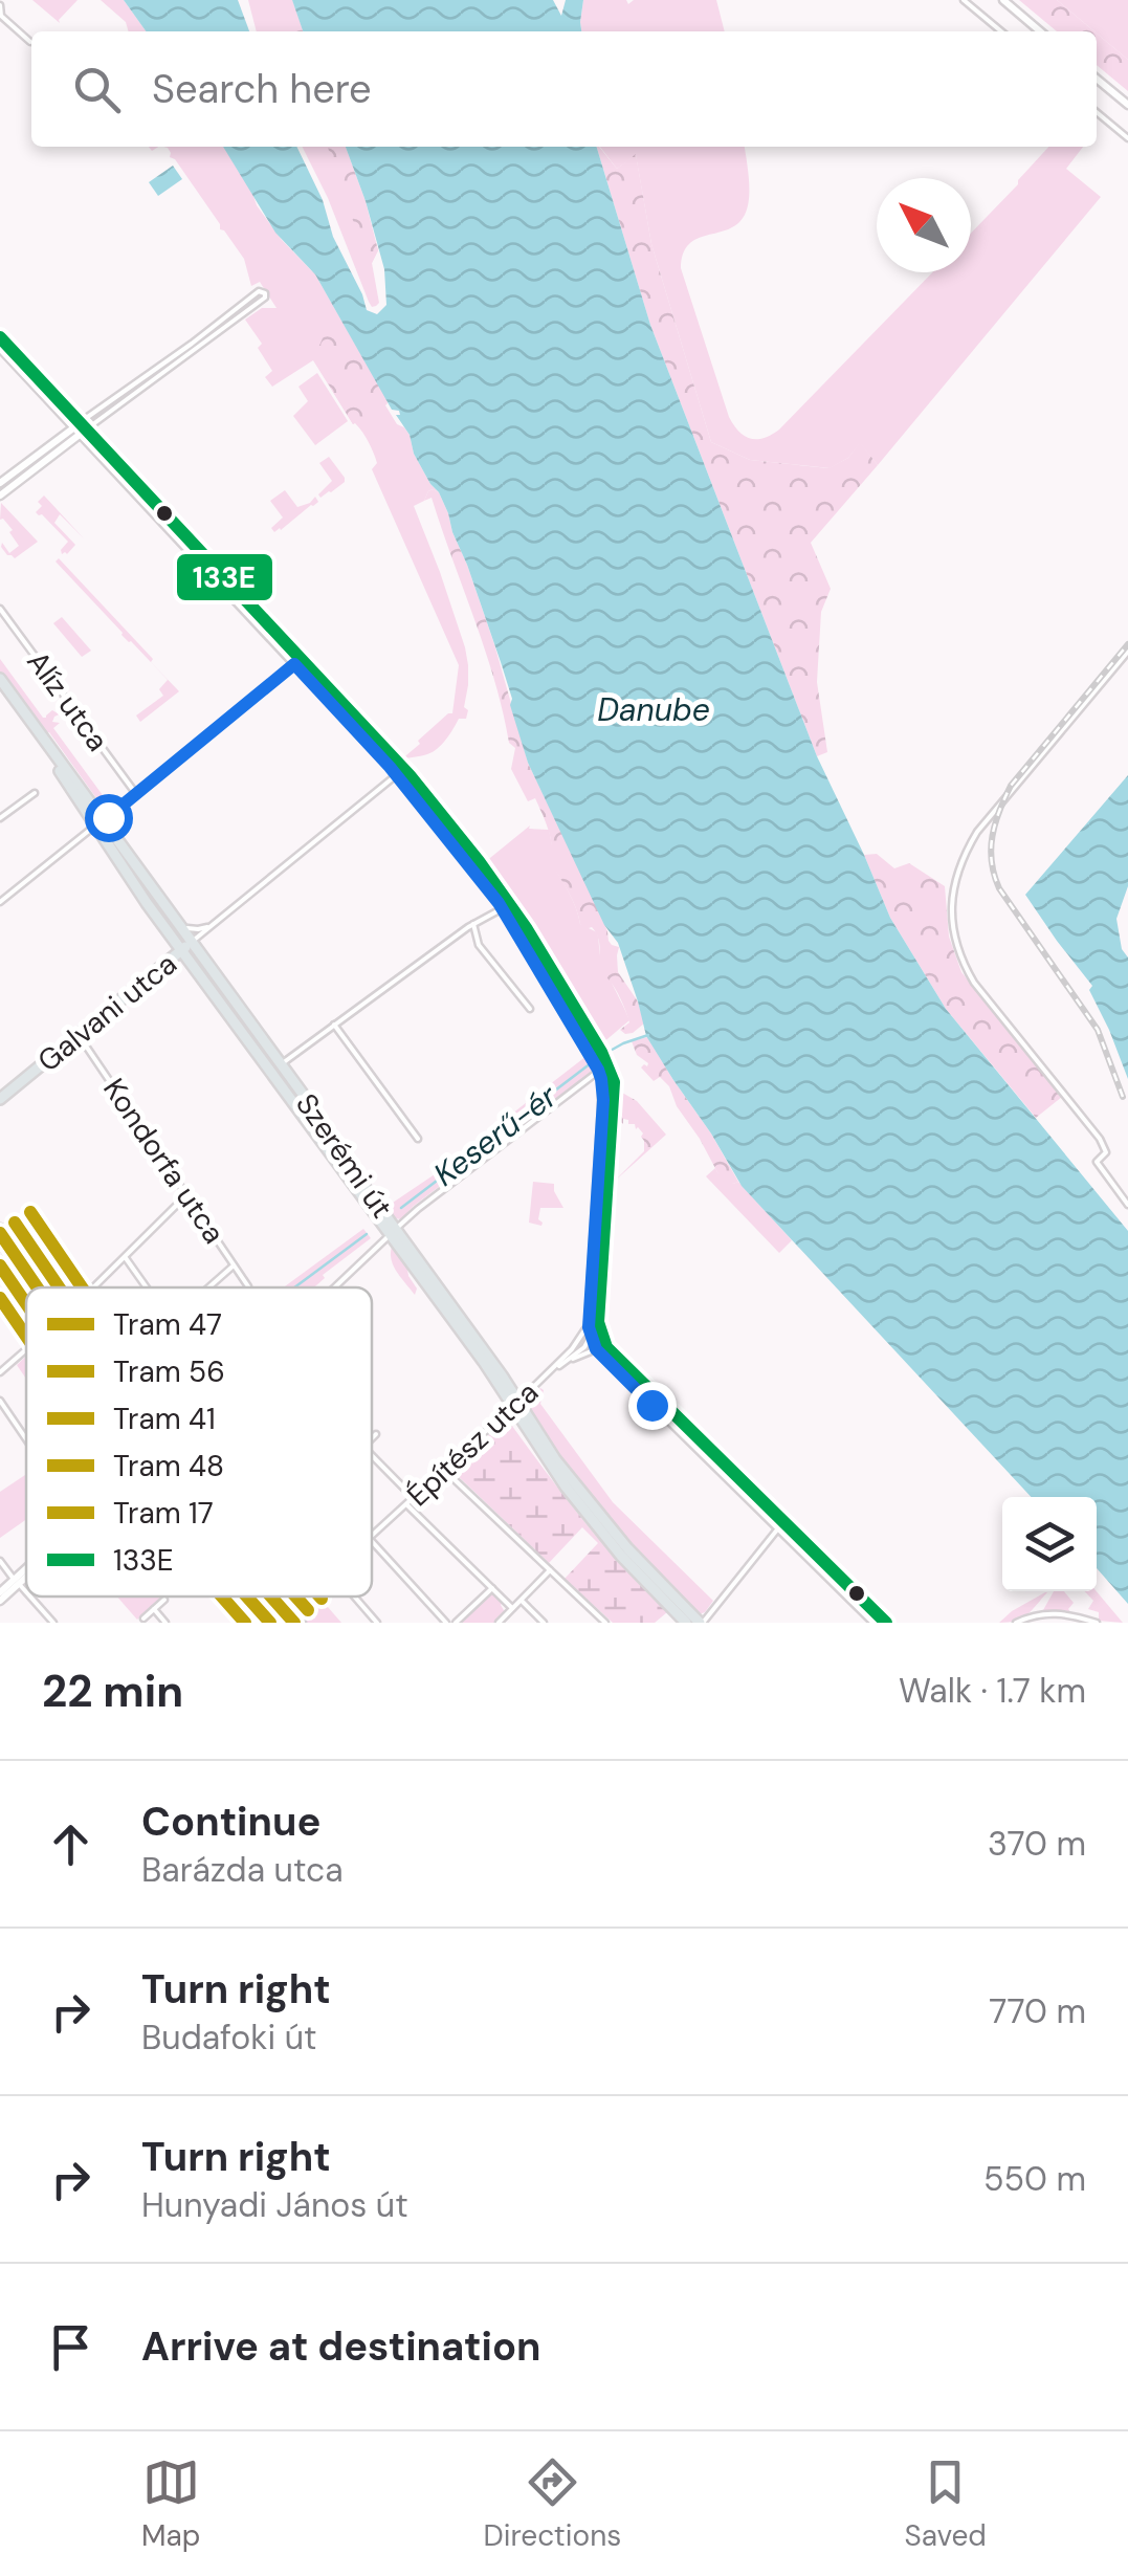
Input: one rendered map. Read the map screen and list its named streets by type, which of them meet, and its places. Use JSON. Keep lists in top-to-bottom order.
{
  "streets": {
    "main road": ["Galvani utca", "Szerémi út"],
    "street": ["Alíz utca", "Kondorfa utca", "Építész utca"]
  },
  "crossings": [
    ["Galvani utca", "Szerémi út"],
    ["Galvani utca", "Kondorfa utca"],
    ["Szerémi út", "Építész utca"]
  ],
  "water": ["Danube", "Keserű-ér"],
  "lines": [
    "transit line 133E",
    "tram line 17",
    "tram line 41",
    "tram line 47",
    "tram line 56",
    "tram line 48"
  ],
  "legend": [
    "Tram 47",
    "Tram 56",
    "Tram 41",
    "Tram 48",
    "Tram 17",
    "133E"
  ],
  "north": "top left",
  "page": {
    "search": "Search here",
    "heading": ["22 min", "Walk · 1.7 km"],
    "list": [
      ["Continue", "Barázda utca", "370 m"],
      ["Turn right", "Budafoki út", "770 m"],
      ["Turn right", "Hunyadi János út", "550 m"],
      "Arrive at destination"
    ],
    "nav": ["Map", "Directions", "Saved"]
  }
}
